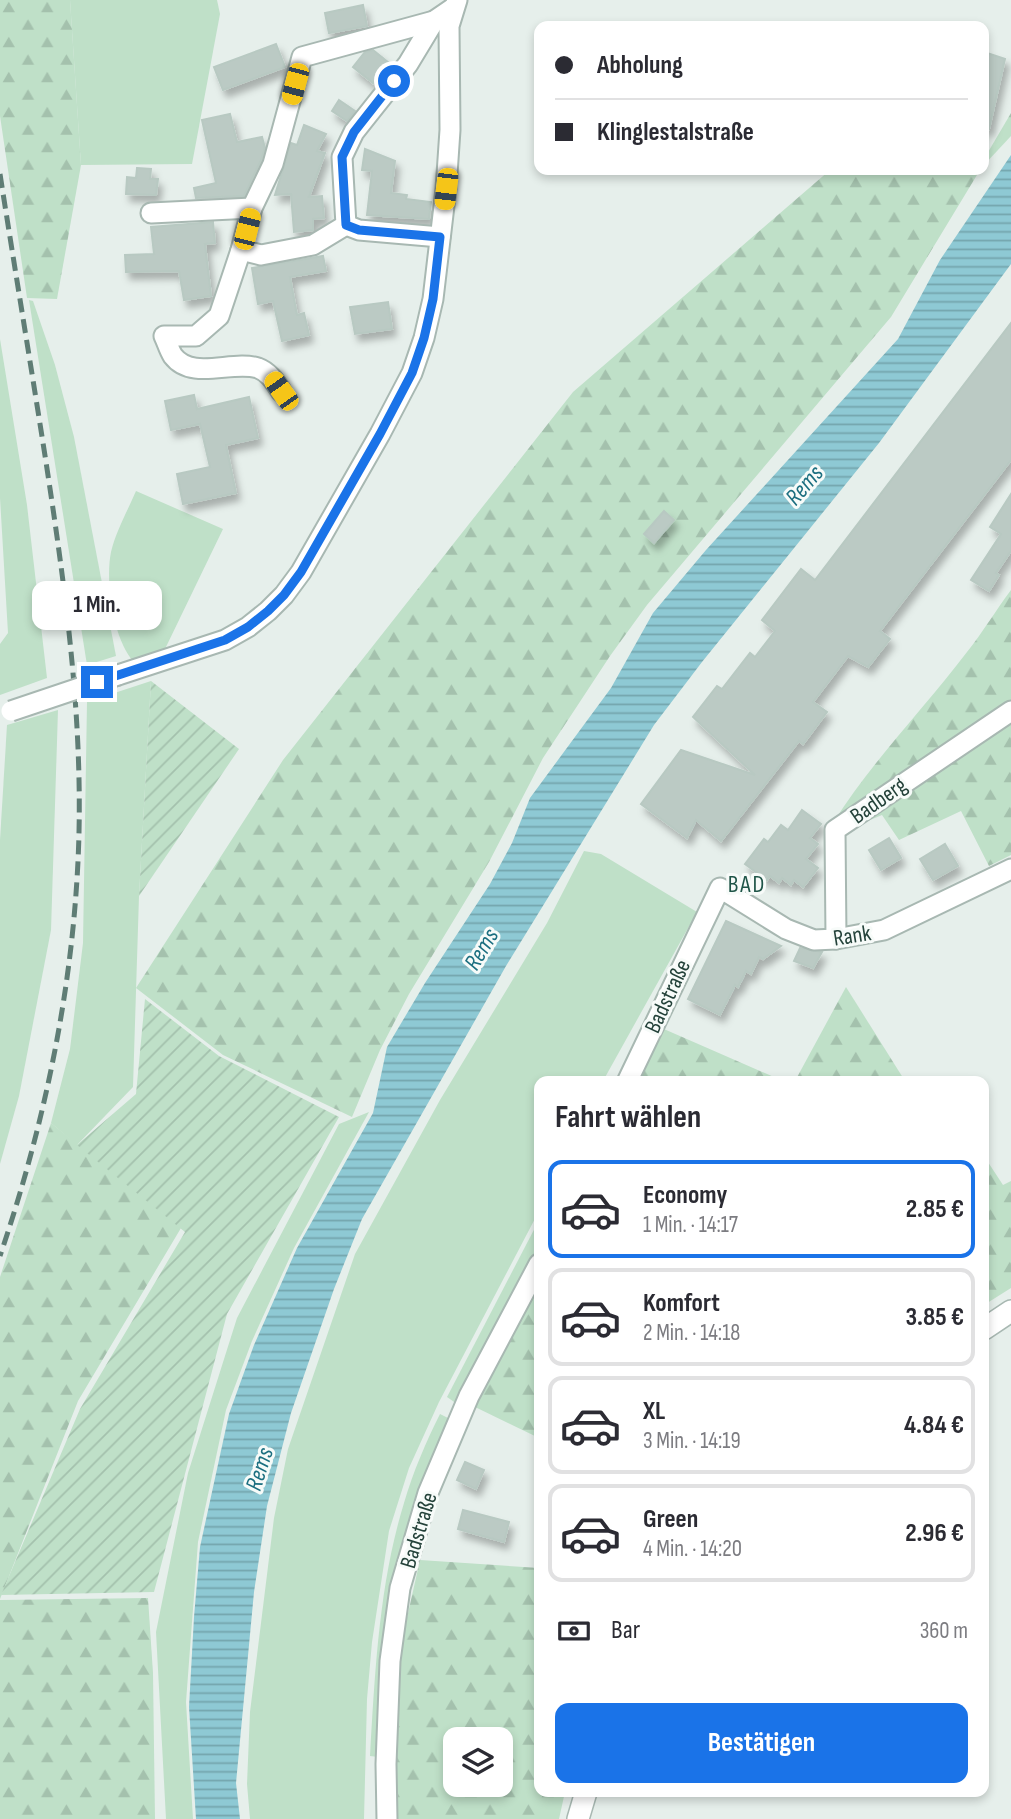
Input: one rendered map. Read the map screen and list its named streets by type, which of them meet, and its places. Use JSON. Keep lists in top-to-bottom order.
{
  "streets": {
    "street": ["Badberg", "Rank", "Badstraße"]
  },
  "crossings": [
    ["Badberg", "Rank"],
    ["Rank", "Badstraße"]
  ],
  "districts": ["BAD"],
  "water": ["Rems"],
  "page": {
    "banner": ["Abholung", "Klinglestalstraße"],
    "bubble": "1 Min.",
    "heading": "Fahrt wählen",
    "list": [
      {
        "name": "Economy",
        "note": "1 Min. · 14:17",
        "value": "2.85 €"
      },
      {
        "name": "Komfort",
        "note": "2 Min. · 14:18",
        "value": "3.85 €"
      },
      {
        "name": "XL",
        "note": "3 Min. · 14:19",
        "value": "4.84 €"
      },
      {
        "name": "Green",
        "note": "4 Min. · 14:20",
        "value": "2.96 €"
      }
    ],
    "pay": ["Bar", "360 m"],
    "buttons": "Bestätigen"
  }
}
